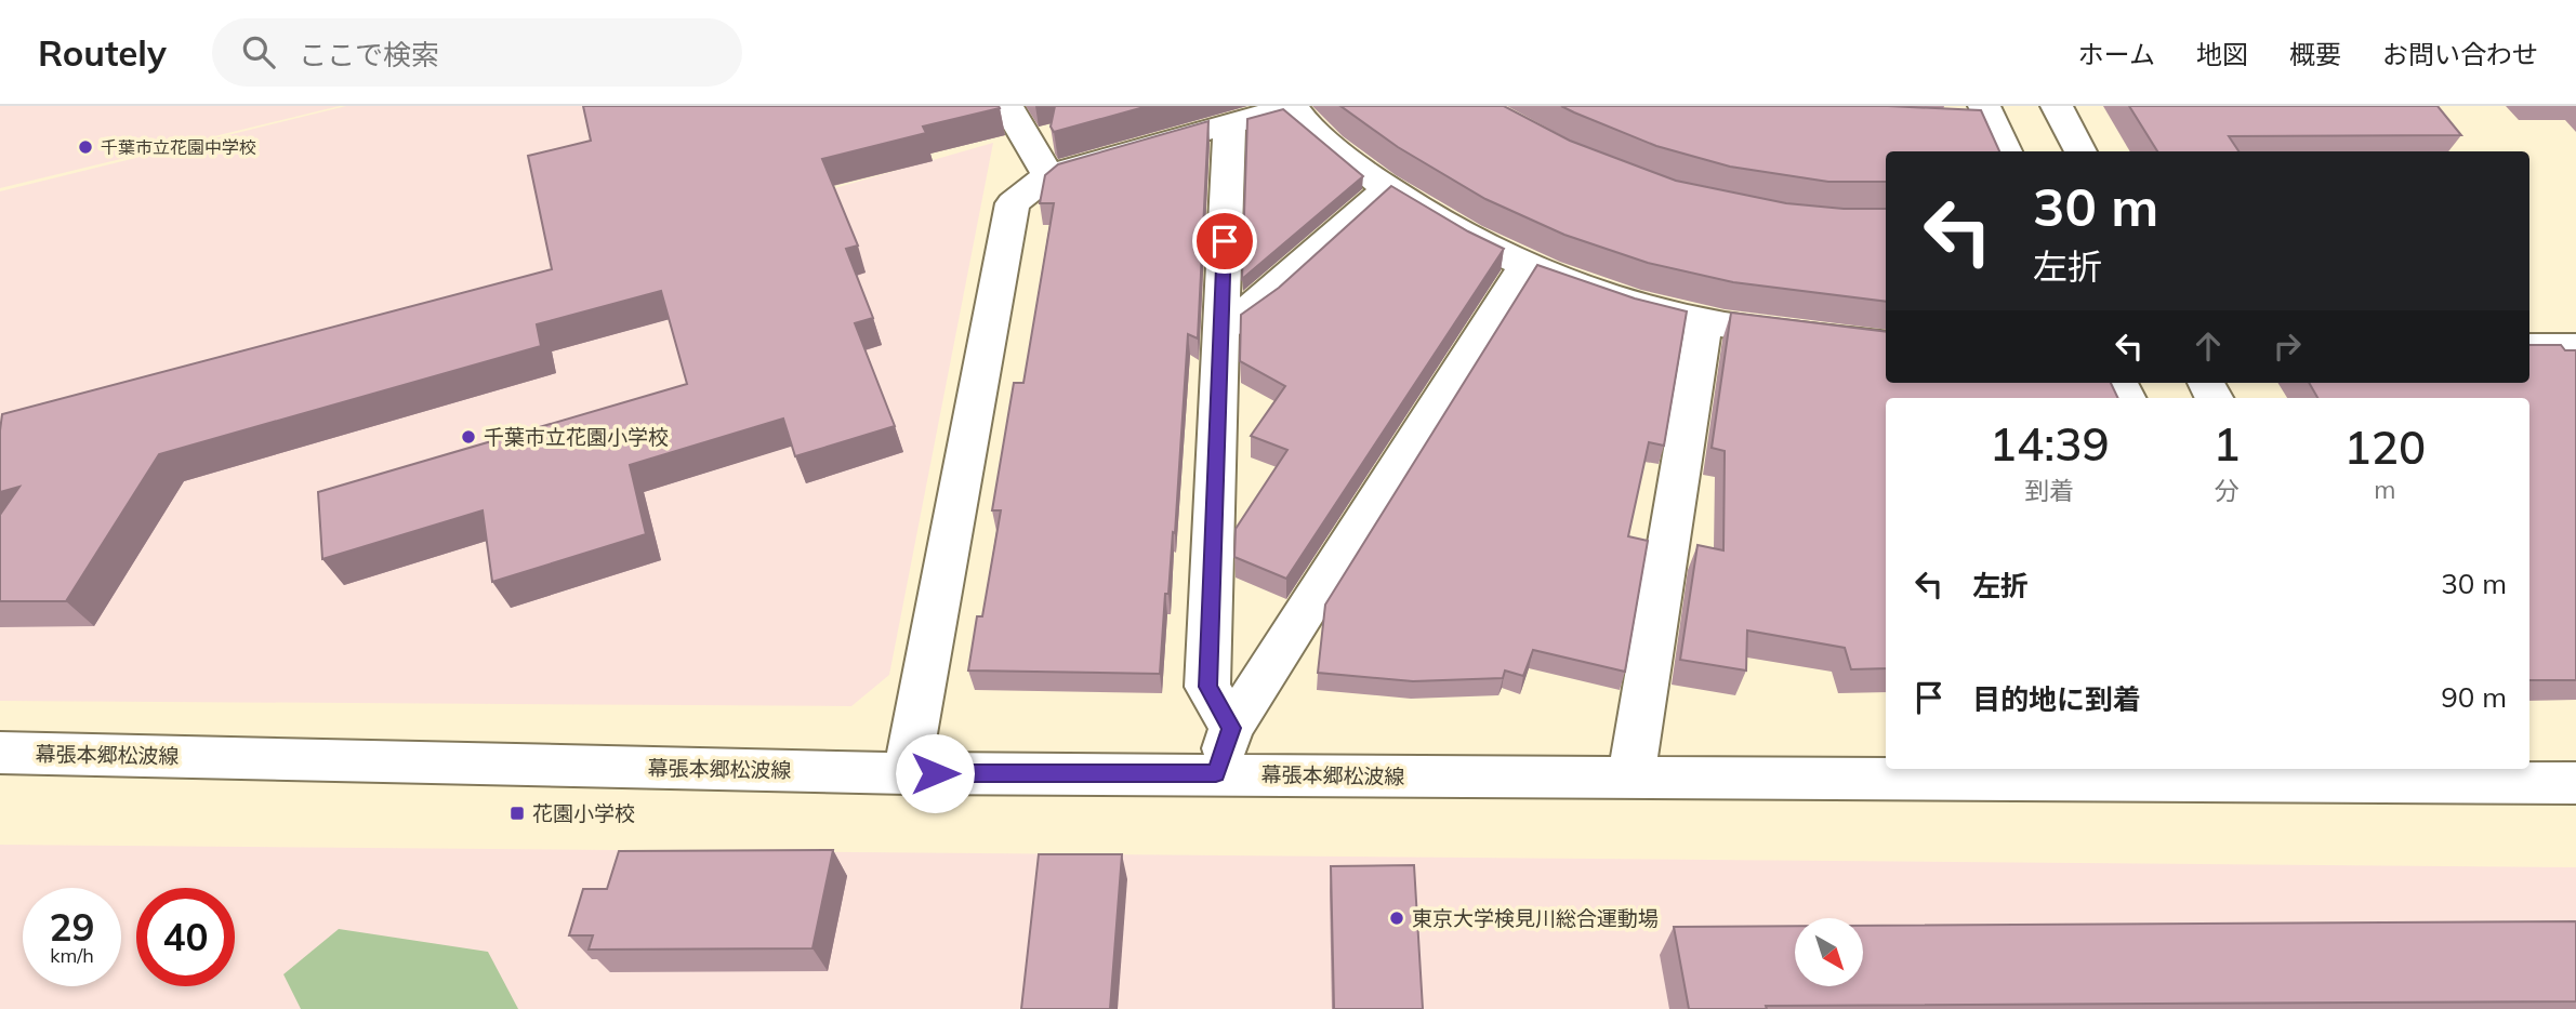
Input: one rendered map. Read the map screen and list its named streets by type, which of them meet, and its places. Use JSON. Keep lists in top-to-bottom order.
{
  "streets": {
    "street": ["幕張本郷松波線"]
  },
  "places": {
    "other": ["千葉市立花園中学校", "千葉市立花園小学校", "東京大学検見川総合運動場"],
    "transit": ["花園小学校"]
  },
  "north": "bottom right",
  "page": {
    "header": "Routely",
    "search": "ここで検索",
    "nav": [
      "ホーム",
      "地図",
      "概要",
      "お問い合わせ"
    ],
    "turn": ["30 m", "左折"],
    "eta": [
      "14:39",
      "到着",
      "1",
      "分",
      "120",
      "m"
    ],
    "list": [
      {
        "name": "左折",
        "value": "30 m"
      },
      {
        "name": "目的地に到着",
        "value": "90 m"
      }
    ],
    "speed": "29 km/h",
    "limit": "40"
  }
}
